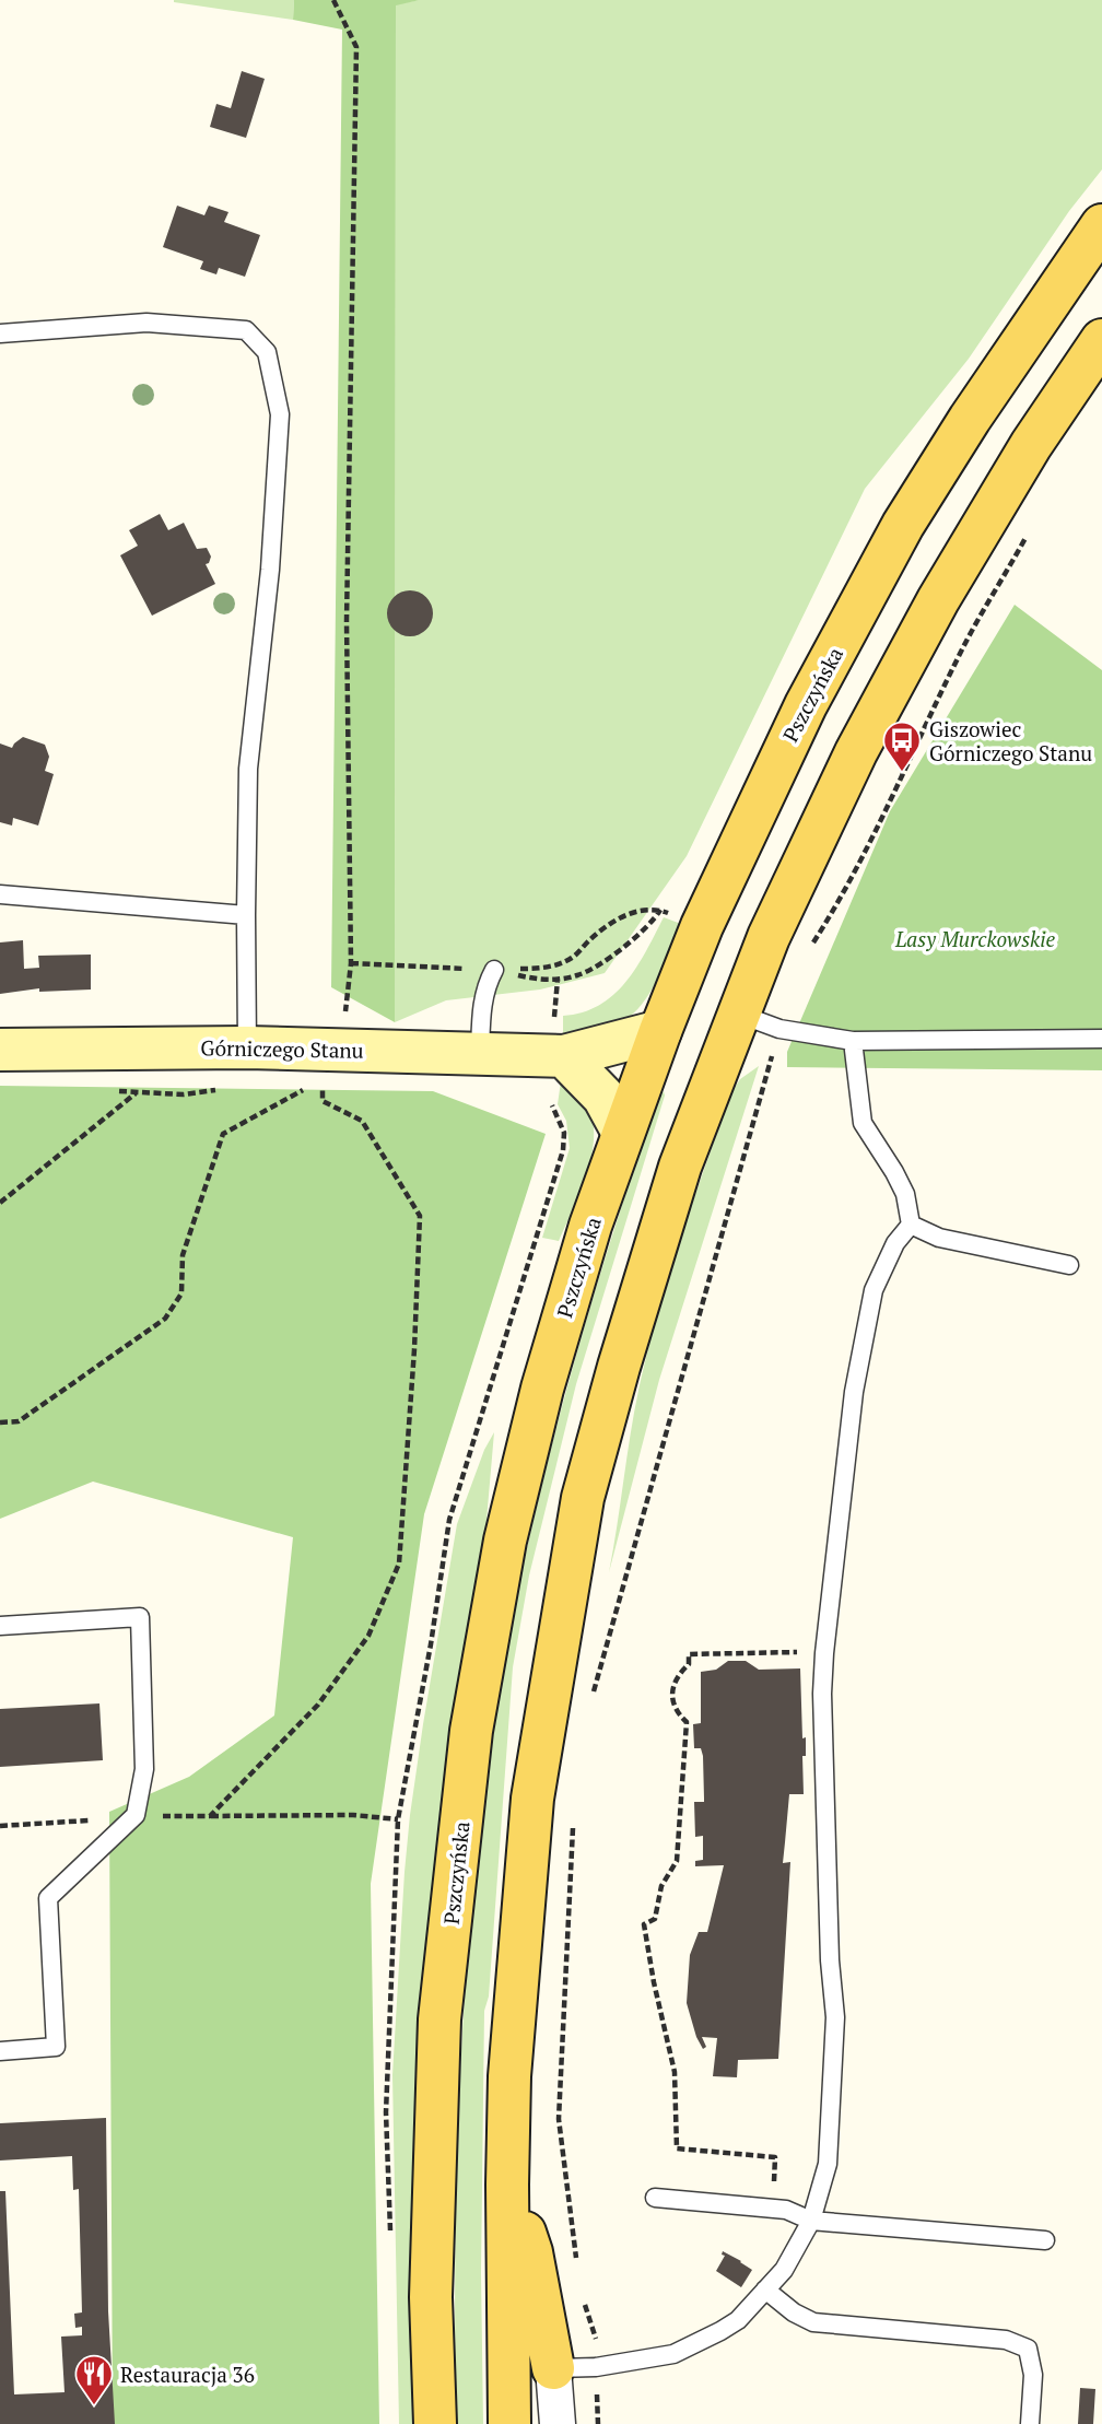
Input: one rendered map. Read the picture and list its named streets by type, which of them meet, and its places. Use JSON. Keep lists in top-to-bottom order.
{
  "streets": {
    "main road": ["Pszczyńska"],
    "street": ["Górniczego Stanu"]
  },
  "crossings": [
    ["Pszczyńska", "Górniczego Stanu"]
  ],
  "parks": ["Lasy Murckowskie"],
  "places": {
    "bus stop": ["Giszowiec Górniczego Stanu"],
    "restaurant": ["Restauracja 36"]
  }
}
